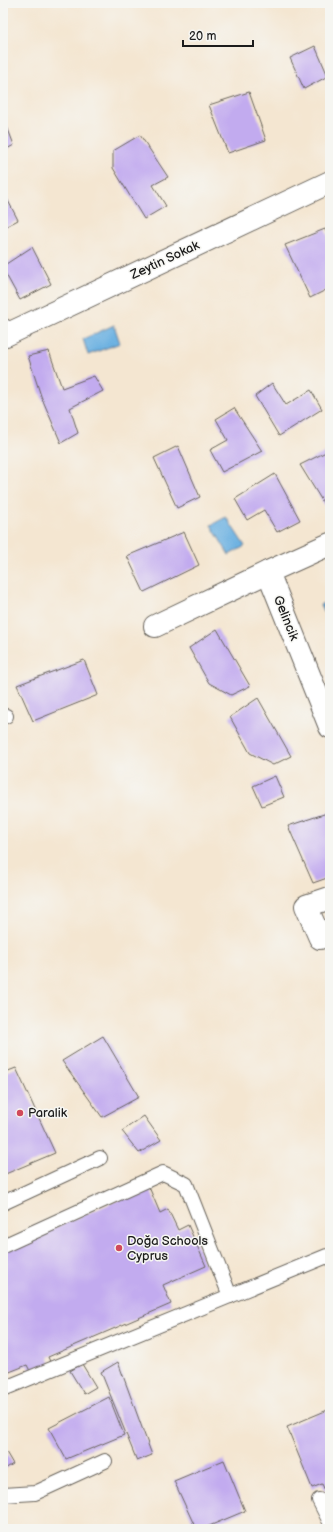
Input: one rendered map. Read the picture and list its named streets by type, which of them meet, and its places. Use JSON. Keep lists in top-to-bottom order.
{
  "streets": {
    "street": ["Zeytin Sokak", "Gelincik"]
  },
  "places": ["Paralik", "Doğa Schools Cyprus"],
  "scale_bar": "20 m"
}
